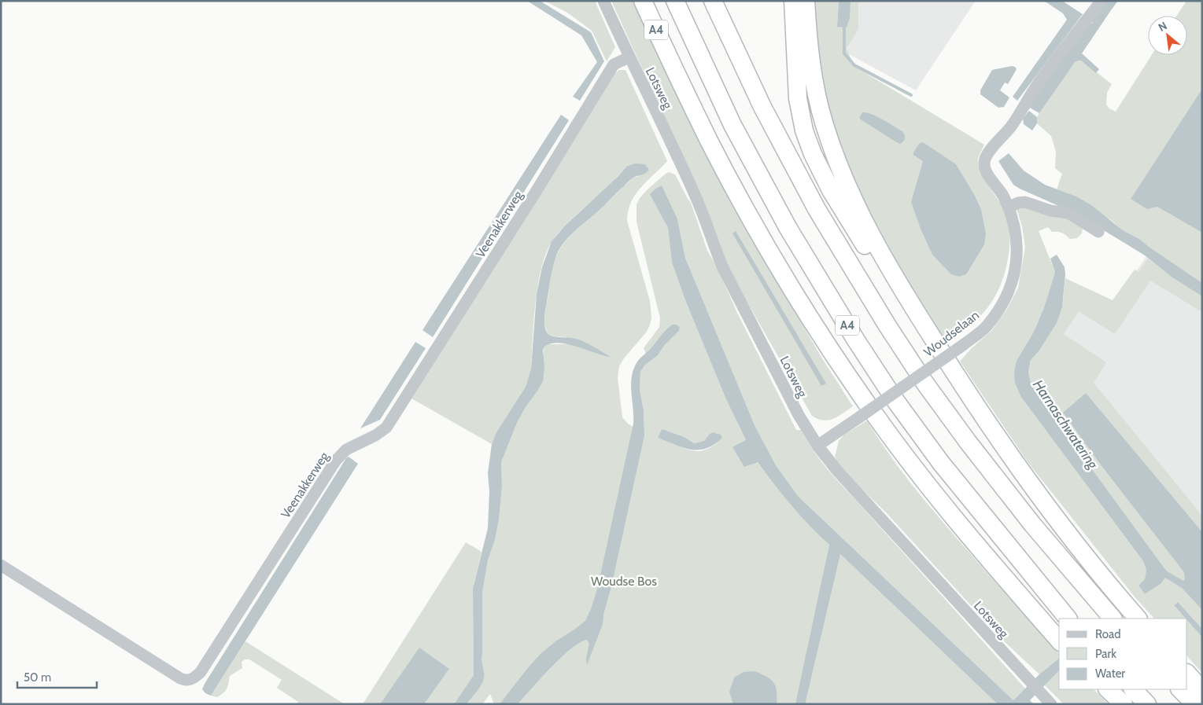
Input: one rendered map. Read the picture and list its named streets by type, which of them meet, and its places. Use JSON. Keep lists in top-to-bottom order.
{
  "streets": {
    "highway": ["A4"],
    "street": ["Lotsweg", "Veenakkerweg", "Woudselaan"]
  },
  "crossings": [
    ["Lotsweg", "Veenakkerweg"],
    ["Lotsweg", "Woudselaan"]
  ],
  "water": ["Harnaschwatering"],
  "parks": ["Woudse Bos"],
  "legend": ["Road", "Park", "Water"],
  "scale_bar": "50 m",
  "north": "top left"
}
